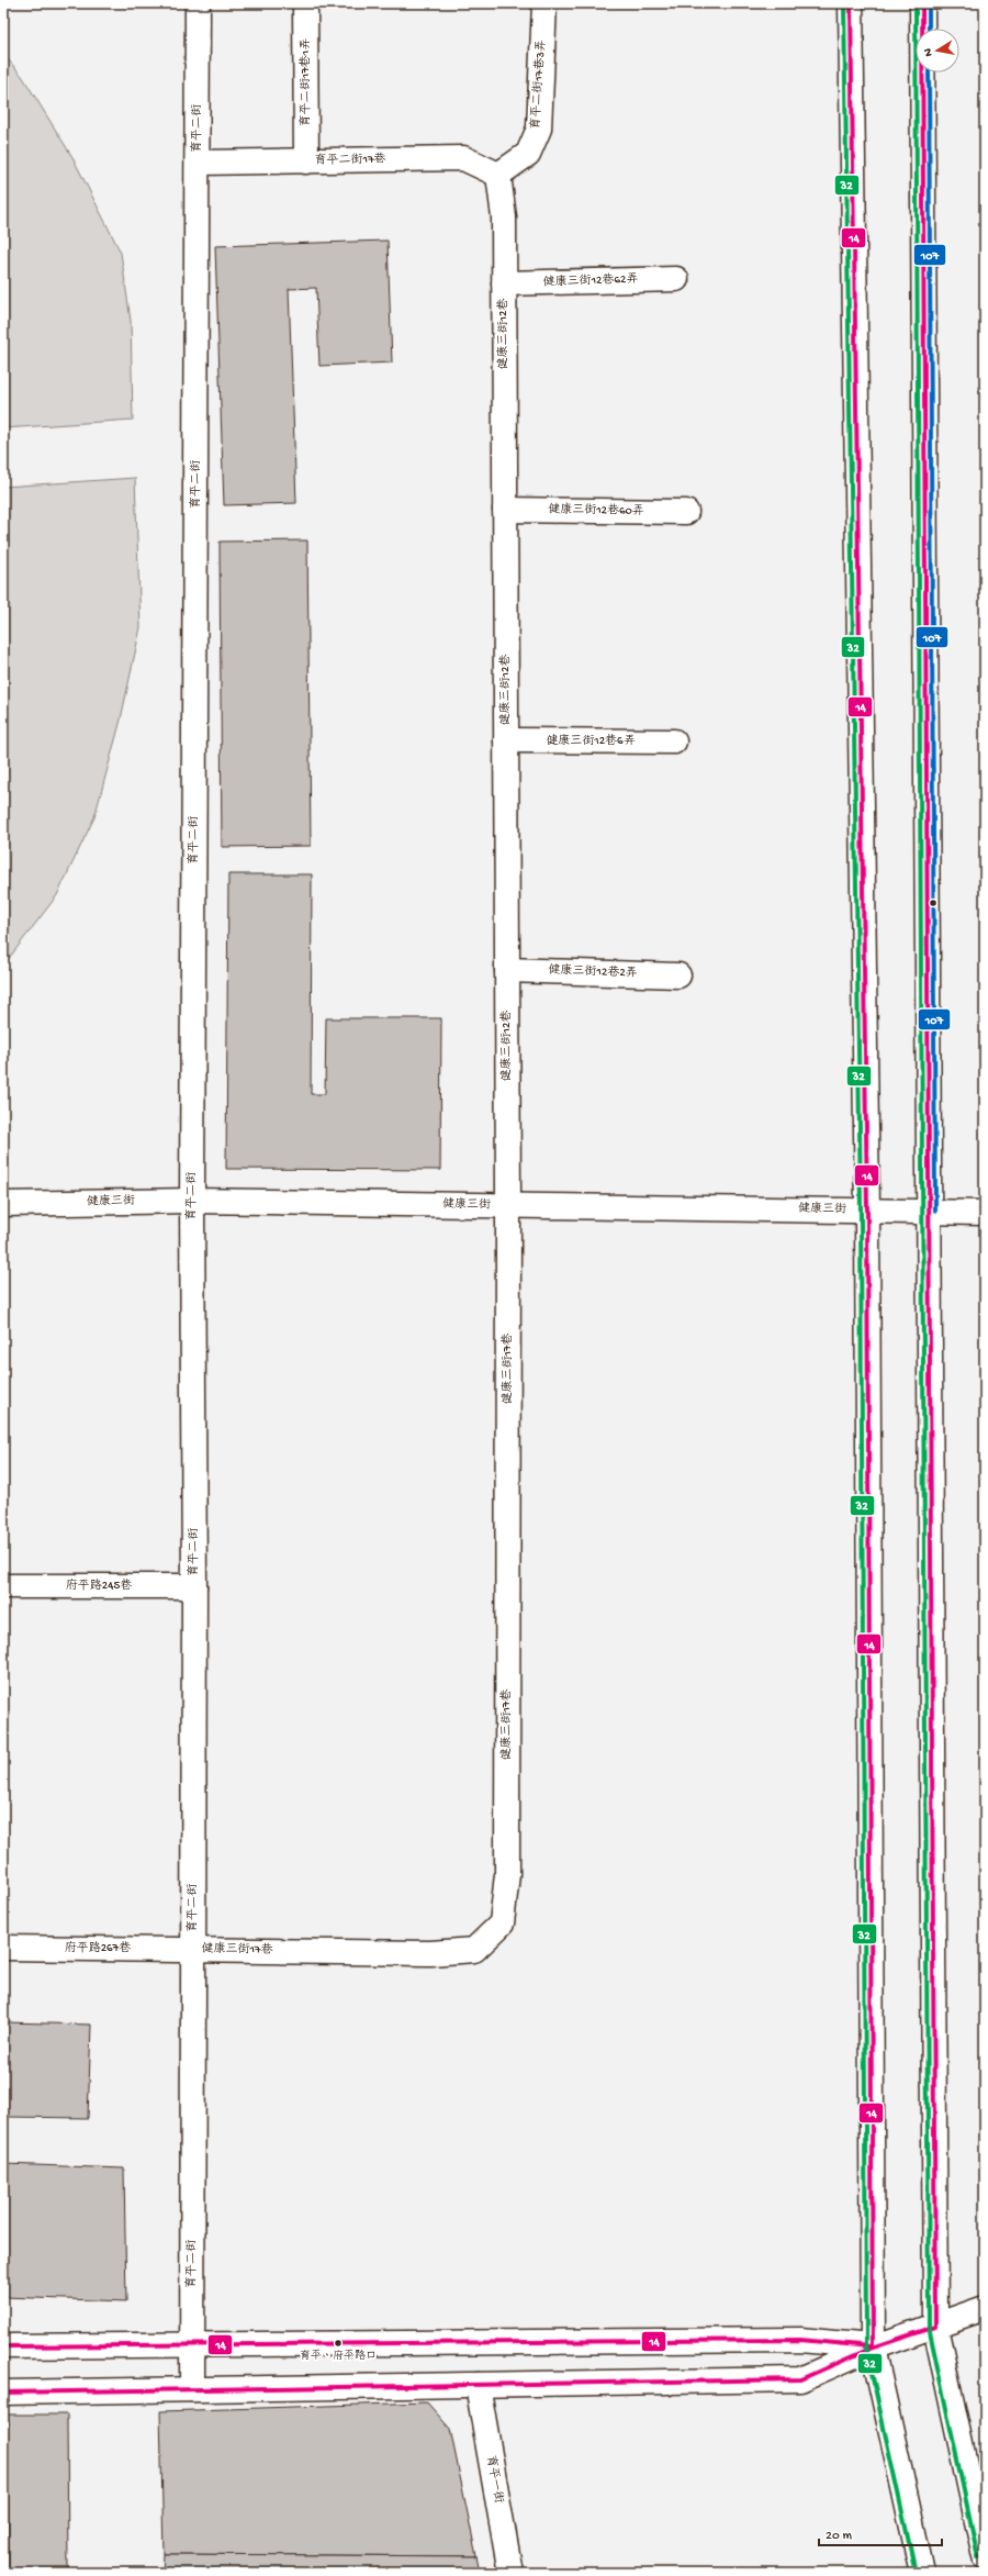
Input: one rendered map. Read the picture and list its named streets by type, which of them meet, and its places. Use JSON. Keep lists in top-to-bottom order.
{
  "streets": {
    "street": [
      "育平二街17巷1弄",
      "育平二街17巷3弄",
      "育平二街",
      "育平二街17巷",
      "健康三街12巷62弄",
      "健康三街12巷",
      "健康三街12巷60弄",
      "健康三街12巷6弄",
      "健康三街12巷2弄",
      "健康三街",
      "健康三街17巷",
      "府平路245巷",
      "府平路267巷",
      "育平一街"
    ]
  },
  "crossings": [
    ["育平二街17巷1弄", "育平二街17巷"],
    ["育平二街17巷3弄", "育平二街17巷"],
    ["育平二街17巷3弄", "健康三街12巷"],
    ["育平二街", "育平二街17巷"],
    ["育平二街", "健康三街"],
    ["育平二街", "健康三街17巷"],
    ["育平二街", "府平路245巷"],
    ["育平二街", "府平路267巷"],
    ["育平二街17巷", "健康三街12巷"],
    ["健康三街12巷62弄", "健康三街12巷"],
    ["健康三街12巷", "健康三街12巷60弄"],
    ["健康三街12巷", "健康三街12巷6弄"],
    ["健康三街12巷", "健康三街12巷2弄"],
    ["健康三街12巷", "健康三街"],
    ["健康三街12巷", "健康三街17巷"],
    ["健康三街", "健康三街17巷"],
    ["健康三街17巷", "府平路267巷"]
  ],
  "places": ["育平、府平路口"],
  "lines": ["transit line 14", "transit line 32", "transit line 107"],
  "scale_bar": "20 m",
  "north": "left"
}
